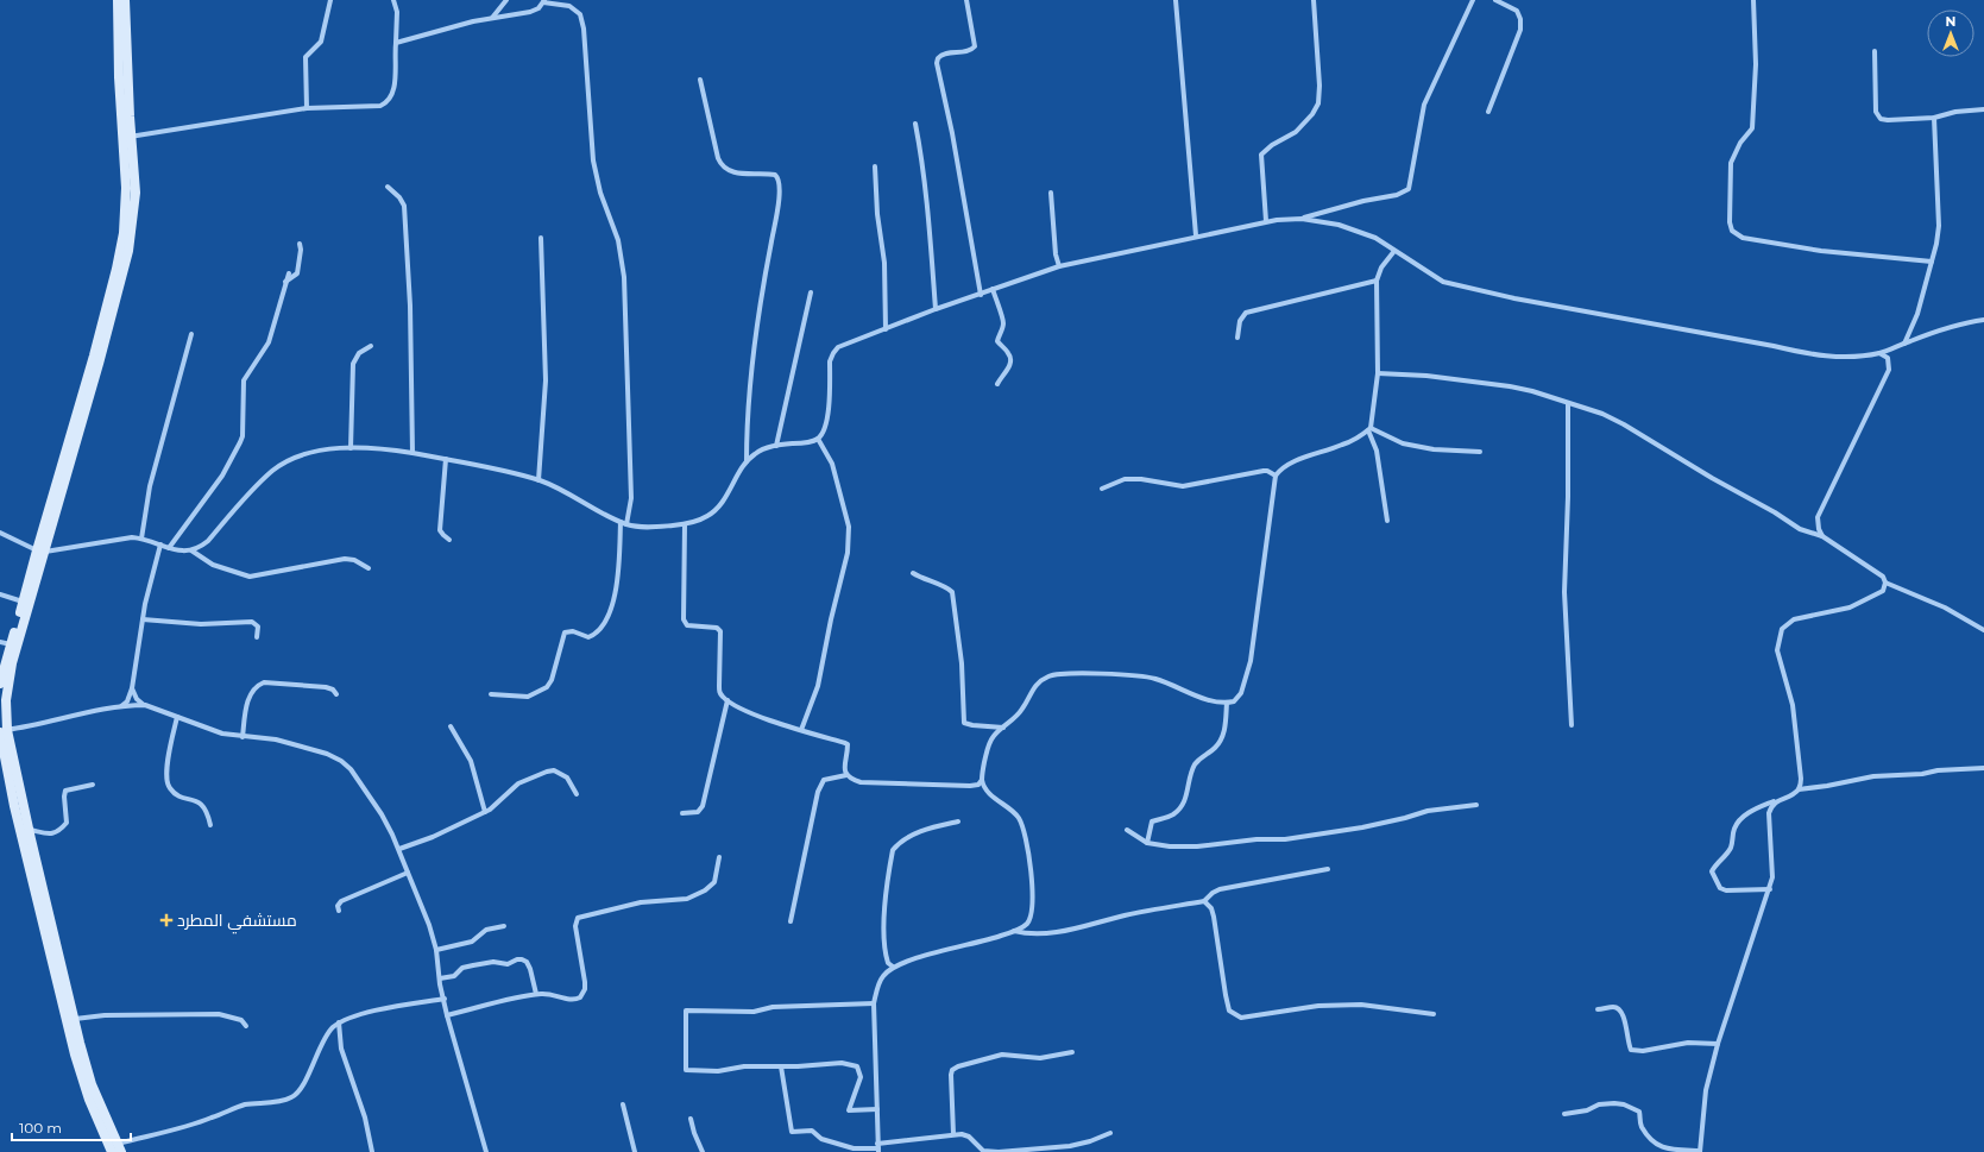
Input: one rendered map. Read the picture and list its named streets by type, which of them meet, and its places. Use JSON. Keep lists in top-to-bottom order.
{
  "places": {
    "health": ["مستشفي المطرد"]
  },
  "scale_bar": "100 m",
  "north": "top"
}
